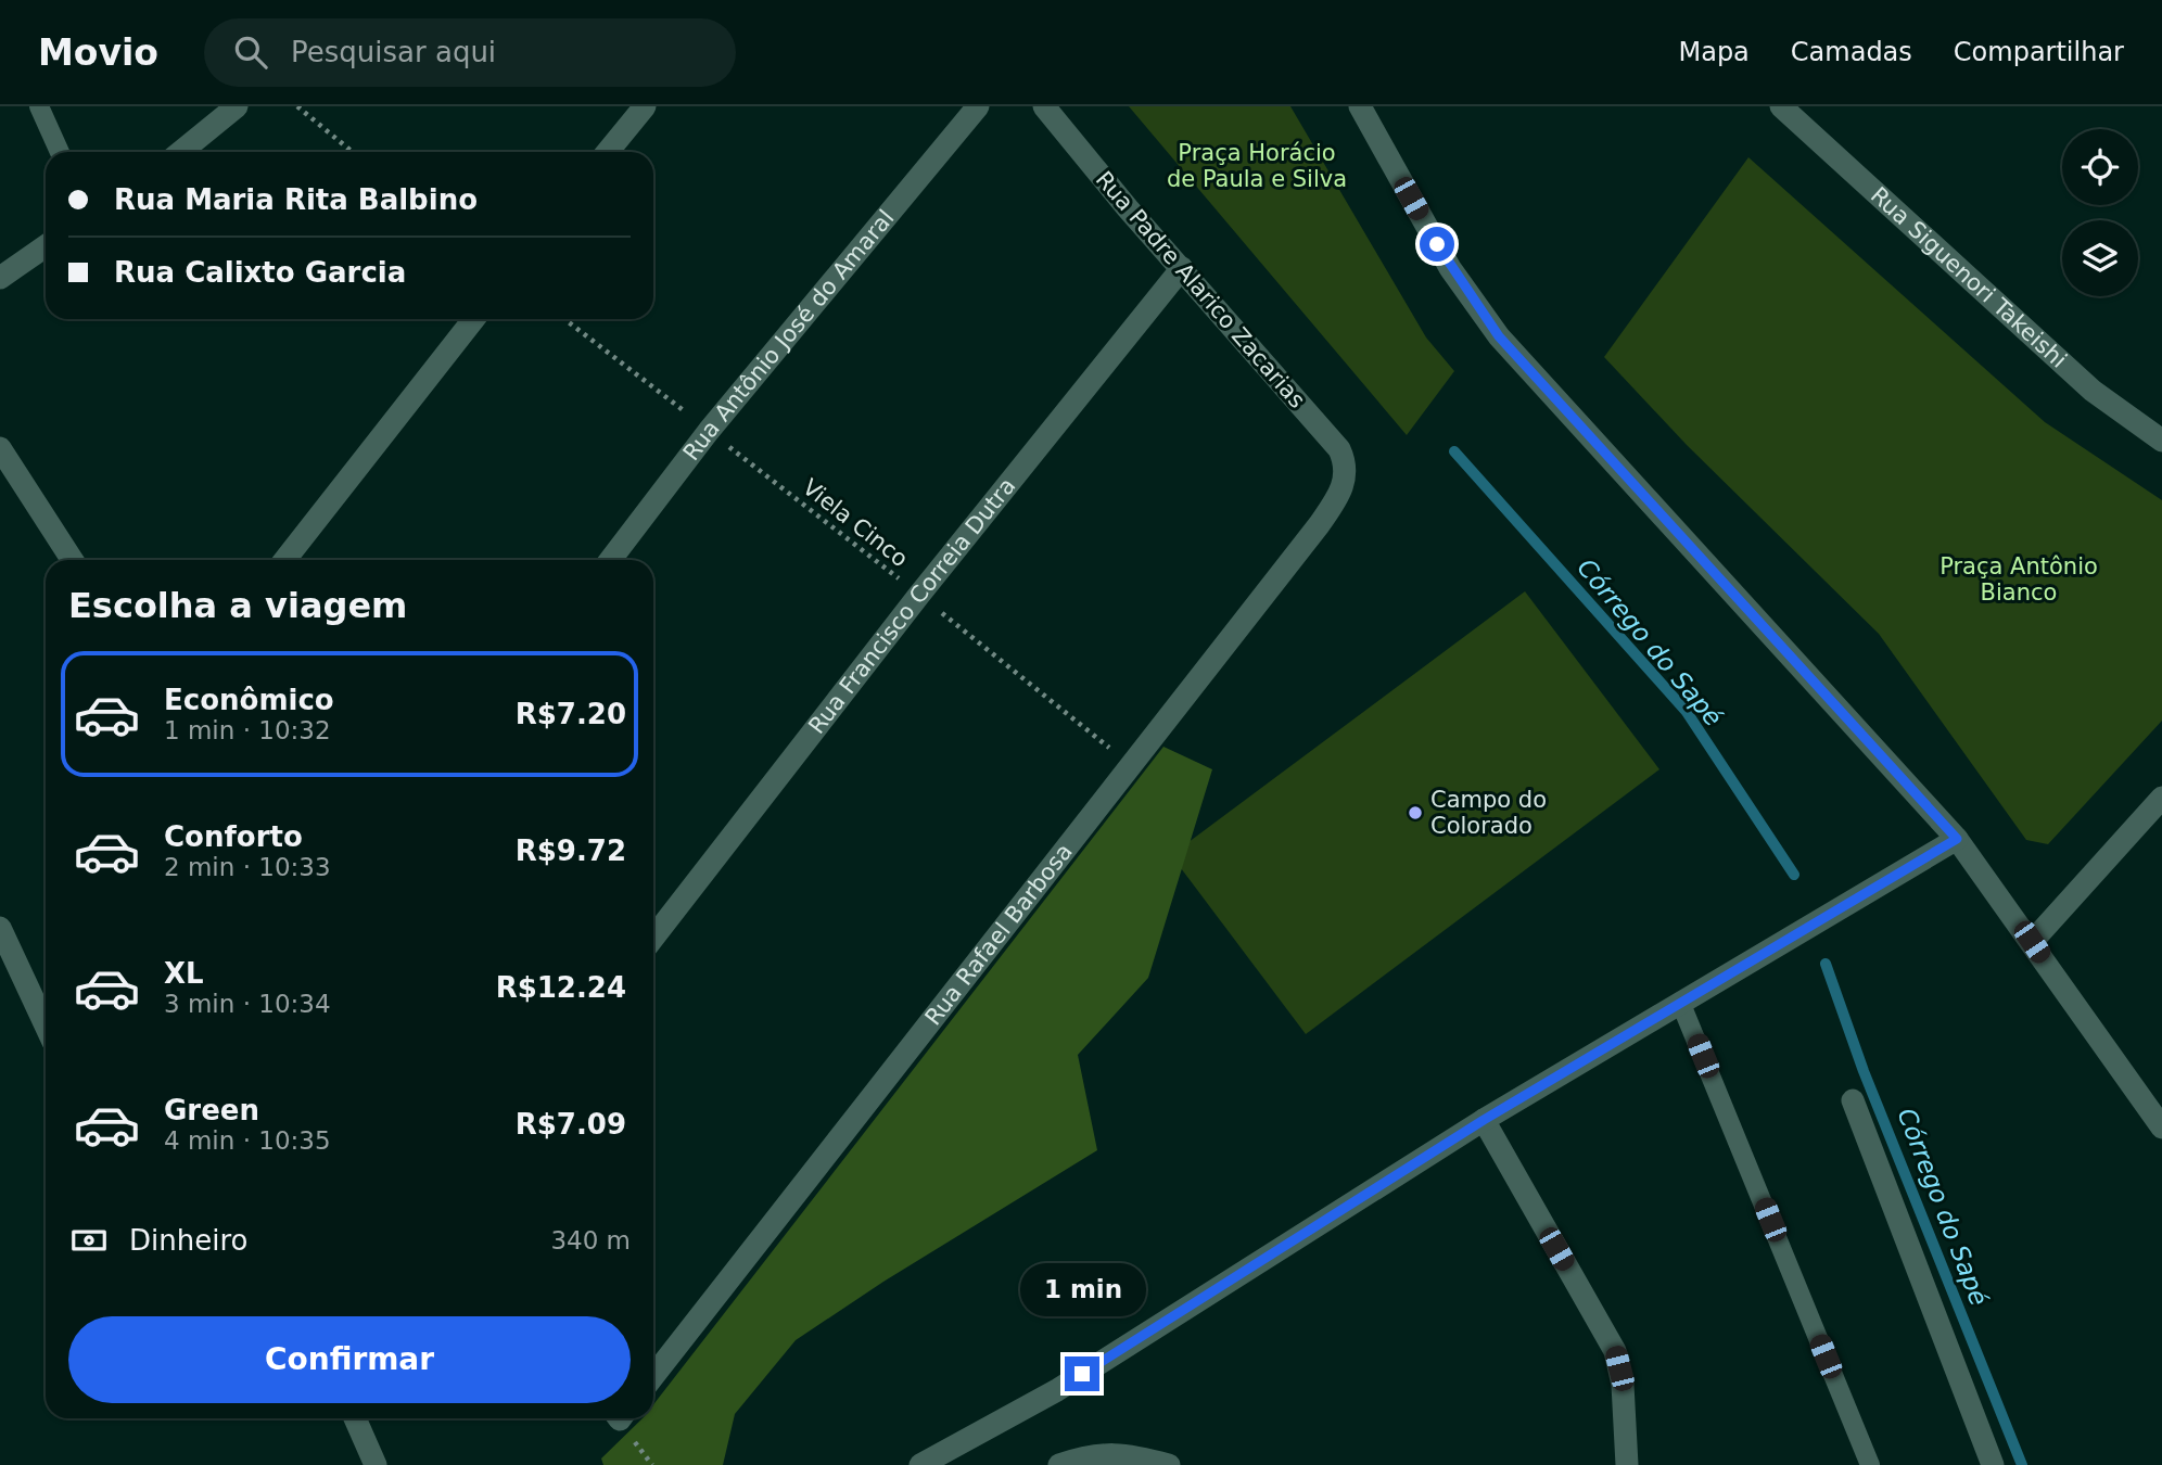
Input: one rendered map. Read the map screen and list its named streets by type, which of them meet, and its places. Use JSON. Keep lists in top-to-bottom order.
{
  "streets": {
    "street": [
      "Rua Siguenori Takeishi",
      "Rua Padre Alarico Zacarias",
      "Rua Antônio José do Amaral",
      "Rua Francisco Correia Dutra",
      "Rua Rafael Barbosa"
    ],
    "path": ["Viela Cinco"]
  },
  "crossings": [
    ["Rua Padre Alarico Zacarias", "Rua Francisco Correia Dutra"],
    ["Rua Padre Alarico Zacarias", "Rua Rafael Barbosa"],
    ["Rua Antônio José do Amaral", "Viela Cinco"],
    ["Viela Cinco", "Rua Francisco Correia Dutra"],
    ["Viela Cinco", "Rua Rafael Barbosa"]
  ],
  "water": ["Córrego do Sapé"],
  "parks": ["Praça Horácio de Paula e Silva", "Praça Antônio Bianco"],
  "places": ["Campo do Colorado"],
  "page": {
    "header": "Movio",
    "search": "Pesquisar aqui",
    "nav": ["Mapa", "Camadas", "Compartilhar"],
    "banner": ["Rua Maria Rita Balbino", "Rua Calixto Garcia"],
    "heading": "Escolha a viagem",
    "list": [
      {
        "name": "Econômico",
        "note": "1 min · 10:32",
        "value": "R$7.20"
      },
      {
        "name": "Conforto",
        "note": "2 min · 10:33",
        "value": "R$9.72"
      },
      {
        "name": "XL",
        "note": "3 min · 10:34",
        "value": "R$12.24"
      },
      {
        "name": "Green",
        "note": "4 min · 10:35",
        "value": "R$7.09"
      }
    ],
    "pay": ["Dinheiro", "340 m"],
    "bubble": "1 min",
    "buttons": "Confirmar"
  }
}
